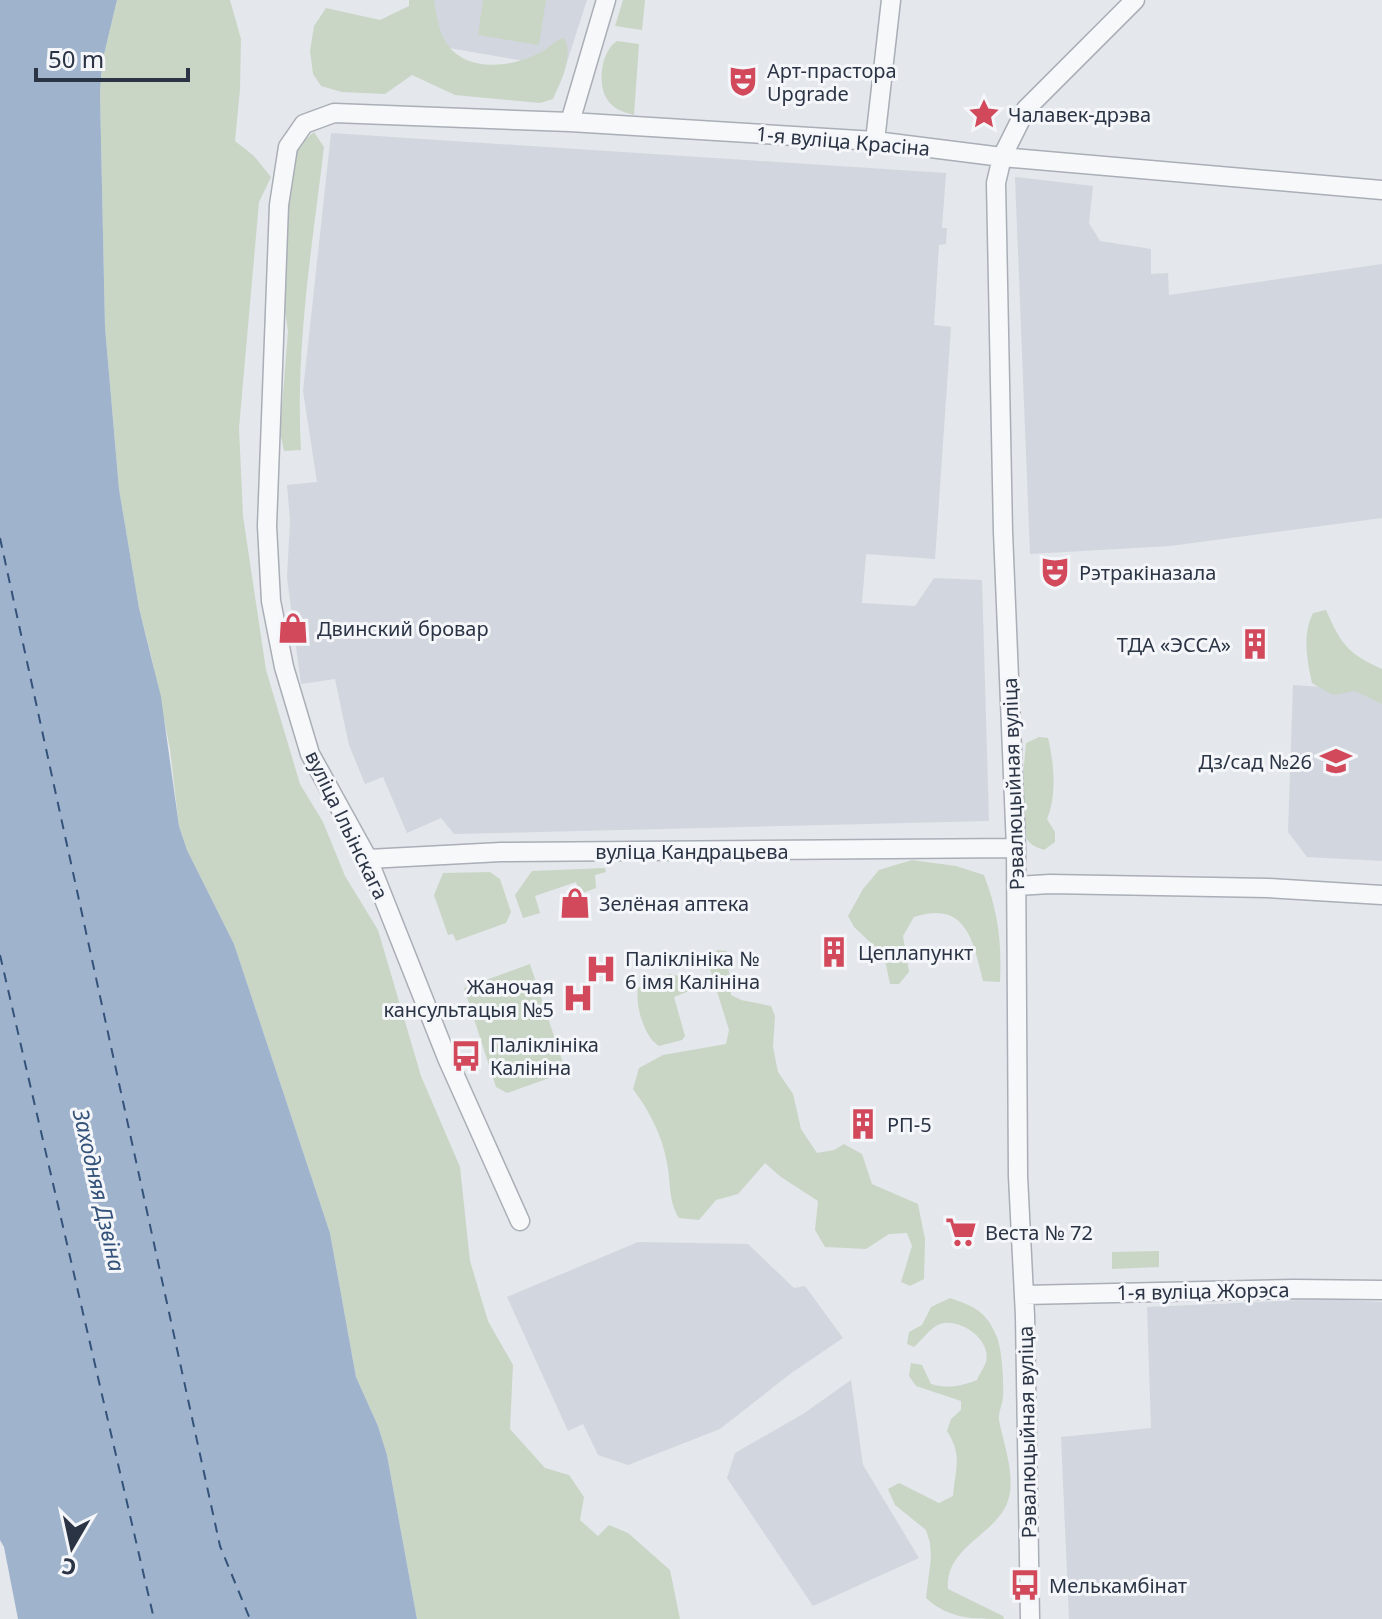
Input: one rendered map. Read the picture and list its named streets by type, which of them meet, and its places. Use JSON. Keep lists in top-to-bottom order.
{
  "streets": {
    "street": [
      "1-я вуліца Красіна",
      "Рэвалюцыйная вуліца",
      "вуліца Ільінскага",
      "вуліца Кандрацьева",
      "1-я вуліца Жорэса"
    ]
  },
  "crossings": [
    ["1-я вуліца Красіна", "Рэвалюцыйная вуліца"],
    ["1-я вуліца Красіна", "вуліца Ільінскага"],
    ["Рэвалюцыйная вуліца", "вуліца Кандрацьева"],
    ["Рэвалюцыйная вуліца", "1-я вуліца Жорэса"],
    ["вуліца Ільінскага", "вуліца Кандрацьева"]
  ],
  "water": ["Заходняя Дзвіна"],
  "places": {
    "theatre": ["Арт-прастора Upgrade", "Рэтракіназала"],
    "place": ["Чалавек-дрэва"],
    "shop": ["Двинский бровар", "Зелёная аптека"],
    "building": ["ТДА «ЭССА»", "Цеплапункт", "РП-5"],
    "school or university": ["Дз/сад №26"],
    "hospital": ["Паліклініка № 6 імя Калініна", "Жаночая кансультацыя №5"],
    "bus stop": ["Паліклініка Калініна", "Мелькамбінат"],
    "supermarket": ["Веста № 72"]
  },
  "scale_bar": "50 m",
  "north": "bottom"
}
